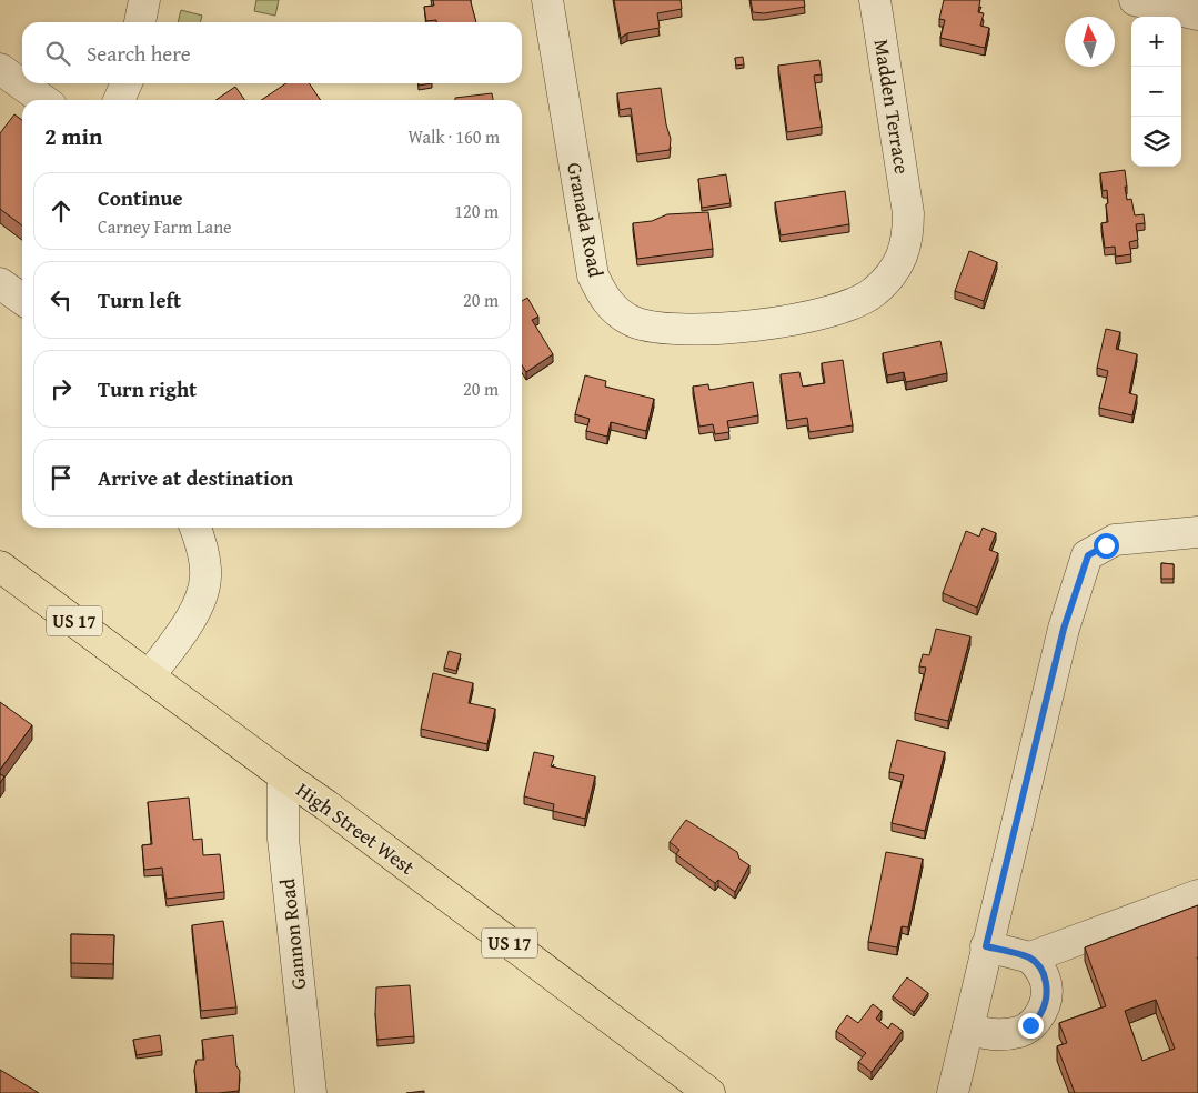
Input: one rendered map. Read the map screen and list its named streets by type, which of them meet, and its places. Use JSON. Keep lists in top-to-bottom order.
{
  "streets": {
    "main road": ["US 17", "High Street West"],
    "street": ["Madden Terrace", "Granada Road", "Gannon Road"]
  },
  "crossings": [
    ["Madden Terrace", "Granada Road"],
    ["High Street West", "Gannon Road"]
  ],
  "north": "top",
  "page": {
    "map_buttons": ["+", "−"],
    "search": "Search here",
    "heading": ["2 min", "Walk · 160 m"],
    "list": [
      ["Continue", "Carney Farm Lane", "120 m"],
      ["Turn left", "20 m"],
      ["Turn right", "20 m"],
      "Arrive at destination"
    ]
  }
}
